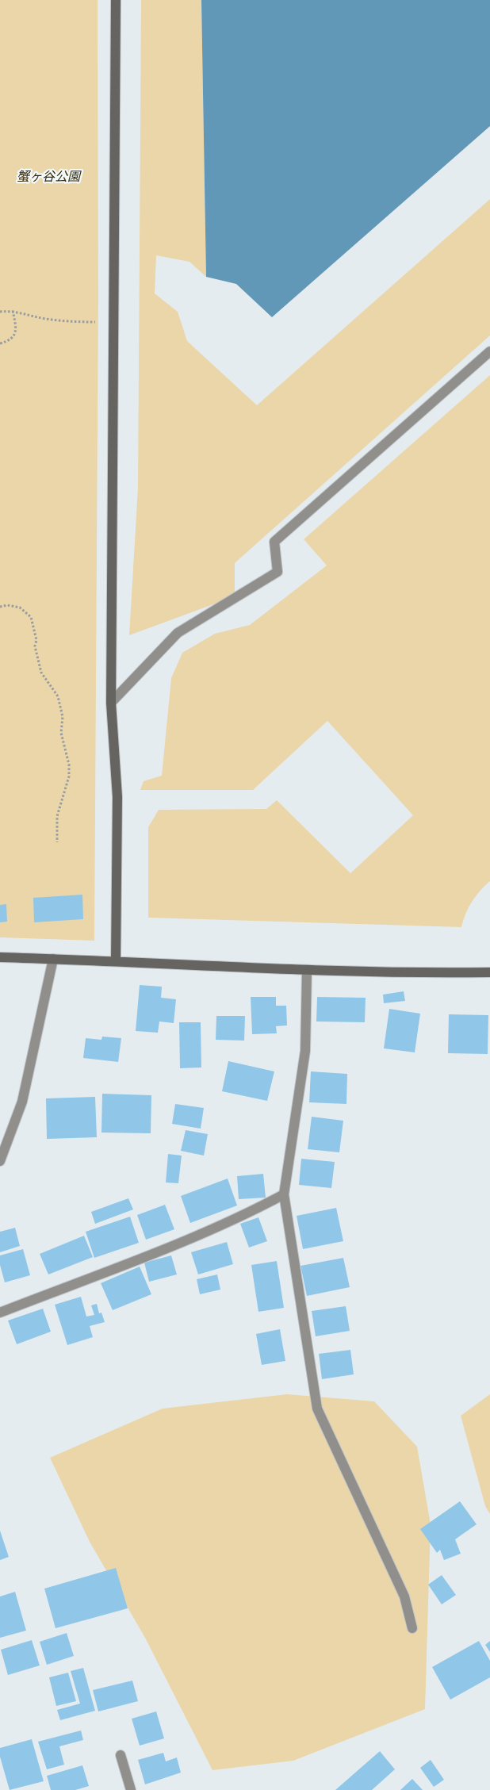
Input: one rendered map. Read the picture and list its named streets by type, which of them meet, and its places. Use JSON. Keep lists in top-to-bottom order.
{
  "parks": ["蟹ヶ谷公園"]
}
